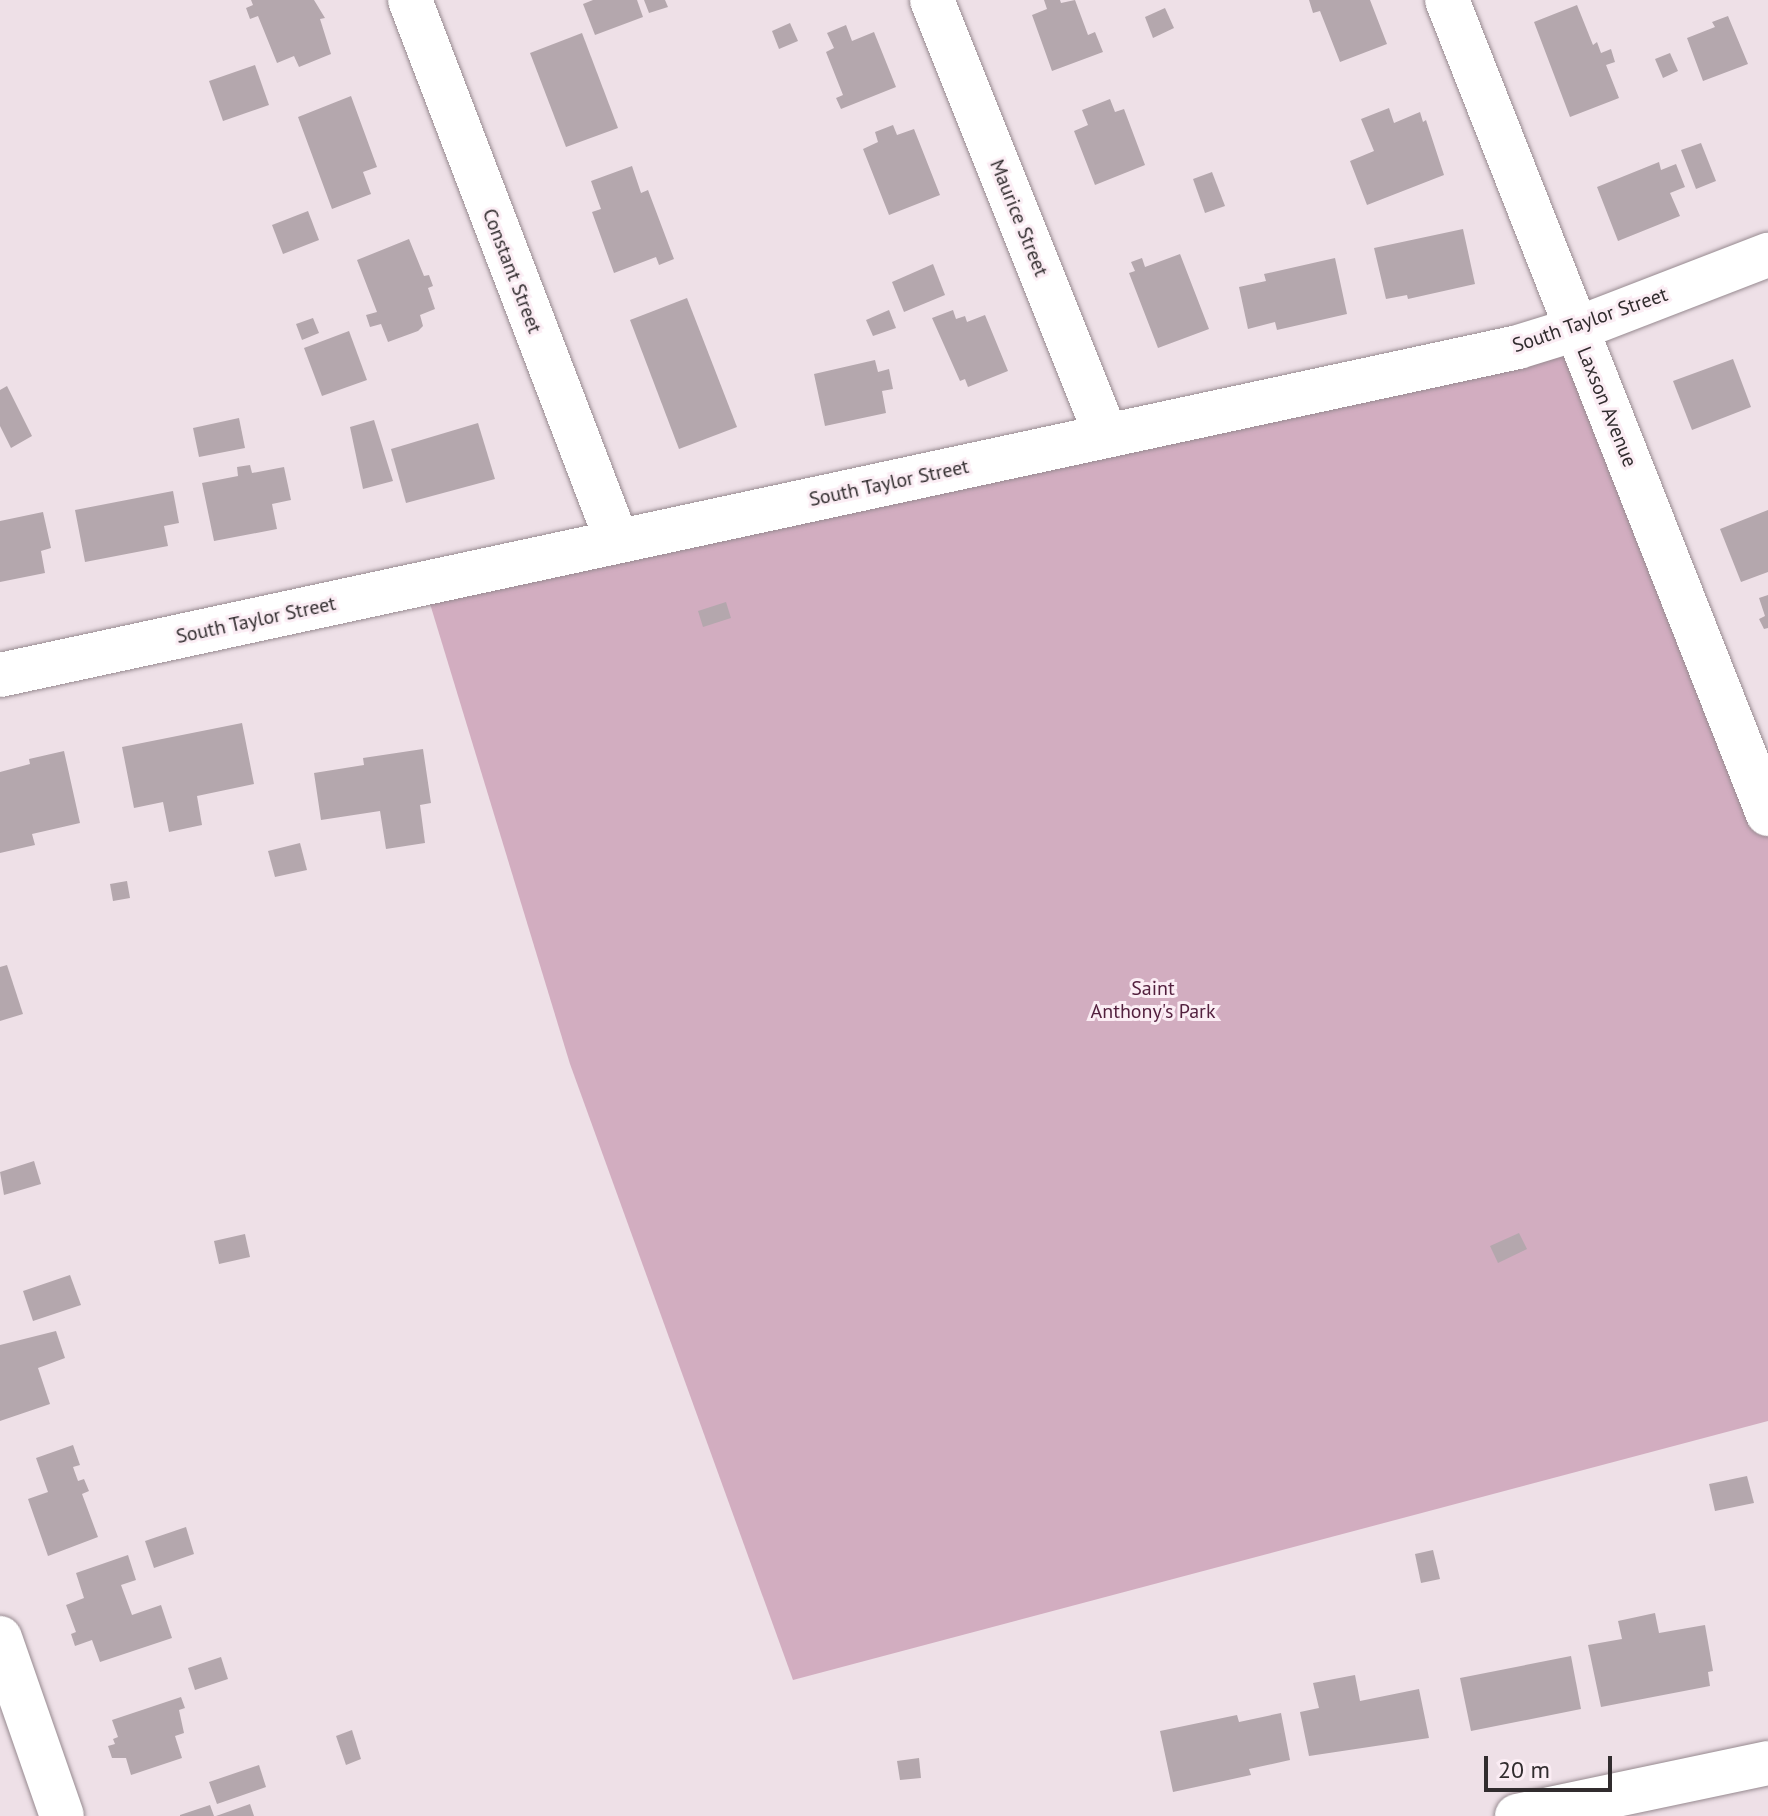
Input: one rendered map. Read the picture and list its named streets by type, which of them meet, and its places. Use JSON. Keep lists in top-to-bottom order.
{
  "streets": {
    "street": [
      "Maurice Street",
      "Constant Street",
      "South Taylor Street",
      "Laxson Avenue"
    ]
  },
  "crossings": [
    ["Maurice Street", "South Taylor Street"],
    ["Constant Street", "South Taylor Street"],
    ["South Taylor Street", "Laxson Avenue"]
  ],
  "parks": ["Saint Anthony's Park"],
  "scale_bar": "20 m"
}
